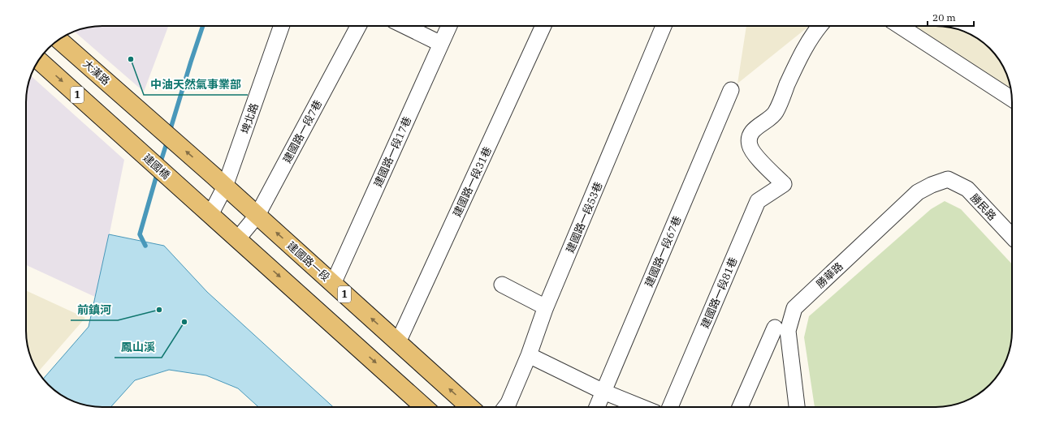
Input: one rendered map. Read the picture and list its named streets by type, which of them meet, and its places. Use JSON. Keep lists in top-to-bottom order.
{
  "streets": {
    "main road": [
      "大漢路",
      "1",
      "建國橋",
      "建國路一段"
    ],
    "street": [
      "埤北路",
      "建國路一段7巷",
      "建國路一段17巷",
      "建國路一段31巷",
      "勝民路",
      "建國路一段53巷",
      "建國路一段67巷",
      "勝華路",
      "建國路一段81巷"
    ]
  },
  "crossings": [
    ["大漢路", "埤北路"],
    ["大漢路", "建國路一段"],
    ["1", "埤北路"],
    ["1", "建國路一段7巷"],
    ["1", "建國橋"],
    ["埤北路", "建國橋"],
    ["埤北路", "建國路一段"],
    ["建國路一段7巷", "建國路一段"],
    ["建國路一段17巷", "建國路一段"],
    ["建國路一段31巷", "建國路一段"],
    ["勝民路", "勝華路"]
  ],
  "one_way": ["大漢路", "建國橋"],
  "places": ["中油天然氣事業部", "前鎮河", "鳳山溪"],
  "scale_bar": "20 m"
}
